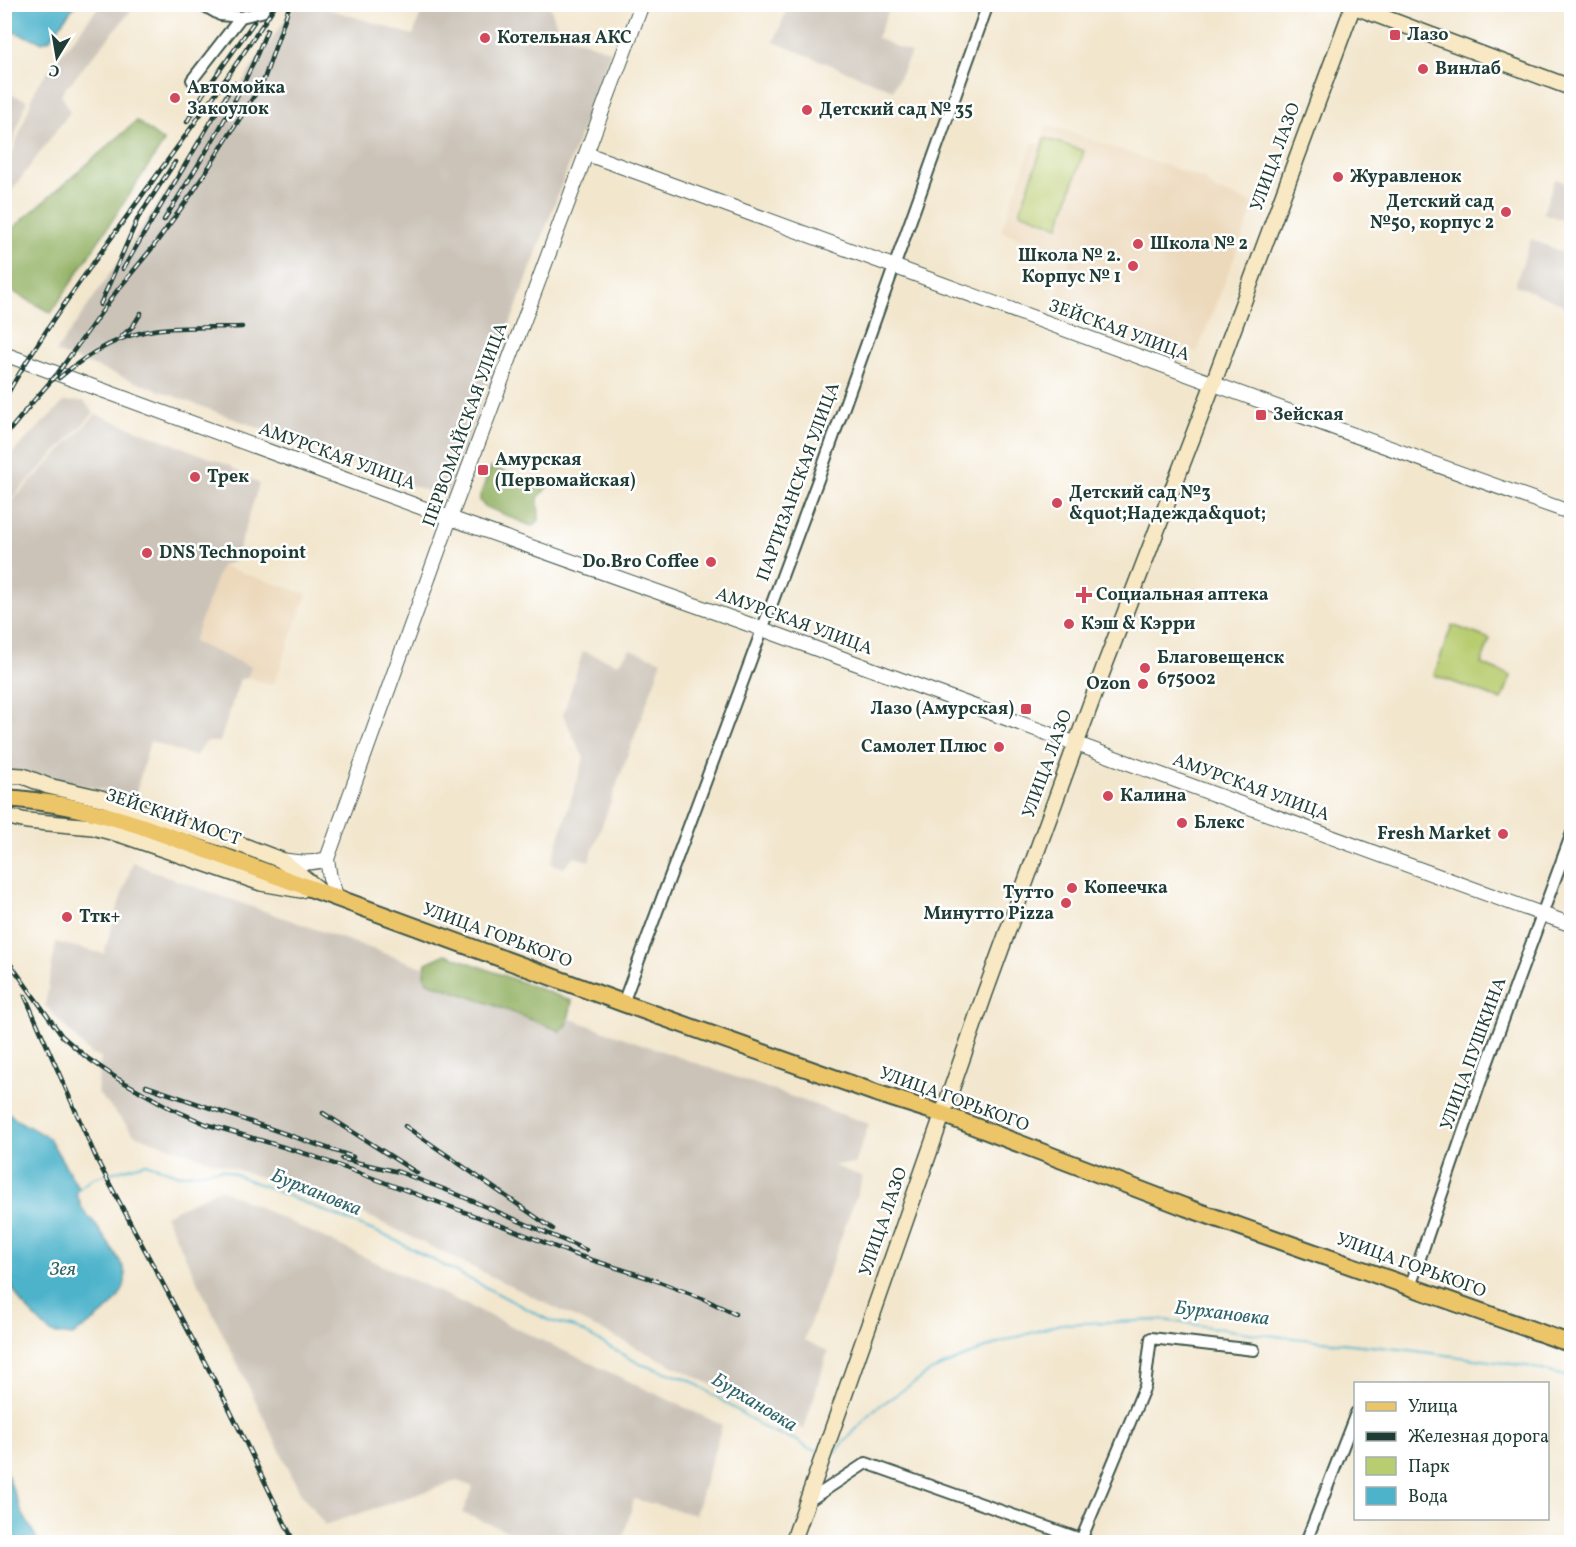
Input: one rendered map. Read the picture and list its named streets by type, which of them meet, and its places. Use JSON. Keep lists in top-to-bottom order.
{
  "streets": {
    "main road": ["УЛИЦА ЛАЗО", "ЗЕЙСКИЙ МОСТ", "УЛИЦА ГОРЬКОГО"],
    "street": [
      "ЗЕЙСКАЯ УЛИЦА",
      "ПЕРВОМАЙСКАЯ УЛИЦА",
      "АМУРСКАЯ УЛИЦА",
      "ПАРТИЗАНСКАЯ УЛИЦА",
      "УЛИЦА ПУШКИНА"
    ]
  },
  "crossings": [
    ["УЛИЦА ЛАЗО", "ЗЕЙСКАЯ УЛИЦА"],
    ["УЛИЦА ЛАЗО", "АМУРСКАЯ УЛИЦА"],
    ["УЛИЦА ЛАЗО", "УЛИЦА ГОРЬКОГО"],
    ["ЗЕЙСКАЯ УЛИЦА", "ПЕРВОМАЙСКАЯ УЛИЦА"],
    ["ЗЕЙСКАЯ УЛИЦА", "ПАРТИЗАНСКАЯ УЛИЦА"],
    ["ПЕРВОМАЙСКАЯ УЛИЦА", "АМУРСКАЯ УЛИЦА"],
    ["АМУРСКАЯ УЛИЦА", "ПАРТИЗАНСКАЯ УЛИЦА"],
    ["АМУРСКАЯ УЛИЦА", "УЛИЦА ПУШКИНА"],
    ["ПАРТИЗАНСКАЯ УЛИЦА", "УЛИЦА ГОРЬКОГО"],
    ["ЗЕЙСКИЙ МОСТ", "УЛИЦА ГОРЬКОГО"],
    ["УЛИЦА ГОРЬКОГО", "УЛИЦА ПУШКИНА"]
  ],
  "water": ["Бурхановка", "Зея"],
  "places": {
    "transit": [
      "Лазо",
      "Зейская",
      "Амурская (Первомайская)",
      "Лазо (Амурская)"
    ],
    "other": [
      "Котельная АКС",
      "Винлаб",
      "Автомойка Закоулок",
      "Детский сад № 35",
      "Журавленок",
      "Детский сад №50, корпус 2",
      "Школа № 2",
      "Школа № 2. Корпус № 1",
      "Трек",
      "Детский сад №3 &quot;Надежда&quot;",
      "DNS Technopoint",
      "Do.Bro Coffee",
      "Кэш & Кэрри",
      "Благовещенск 675002",
      "Ozon",
      "Самолет Плюс",
      "Калина",
      "Блекс",
      "Fresh Market",
      "Копеечка",
      "Тутто Минутто Pizza",
      "Ттк+"
    ],
    "health": ["Социальная аптека"]
  },
  "legend": [
    "Улица",
    "Железная дорога",
    "Парк",
    "Вода"
  ],
  "north": "bottom"
}
